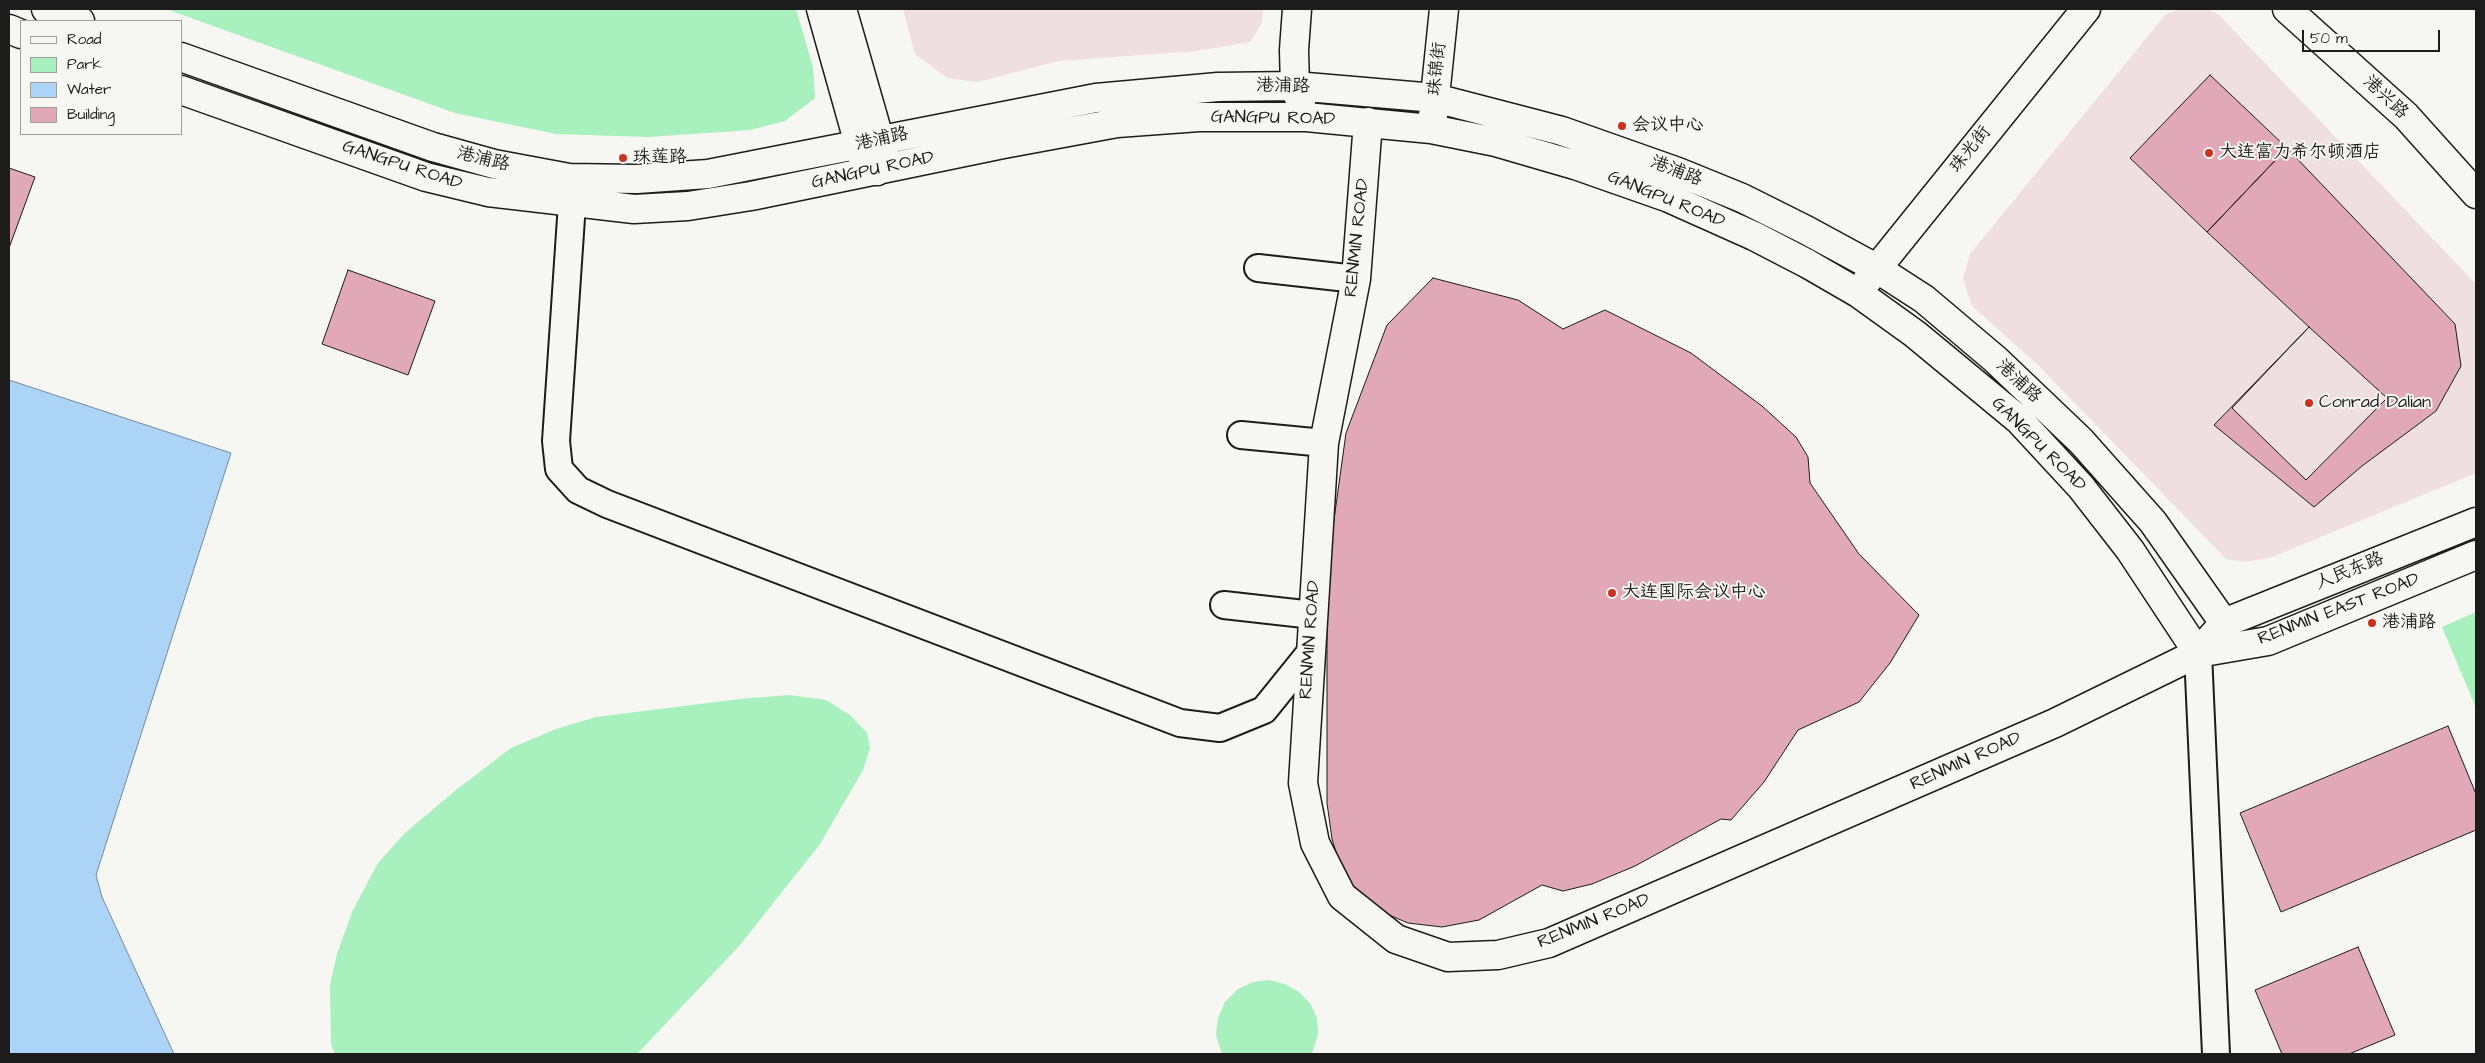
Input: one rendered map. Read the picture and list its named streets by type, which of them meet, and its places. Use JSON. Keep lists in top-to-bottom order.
{
  "streets": {
    "main road": [
      "珠锦街",
      "港浦路",
      "港兴路",
      "GANGPU ROAD",
      "珠光街",
      "RENMIN ROAD",
      "人民东路",
      "RENMIN EAST ROAD"
    ]
  },
  "crossings": [
    ["珠锦街", "港浦路"],
    ["珠锦街", "GANGPU ROAD"],
    ["港浦路", "珠光街"],
    ["港浦路", "RENMIN ROAD"],
    ["港浦路", "人民东路"],
    ["GANGPU ROAD", "珠光街"],
    ["GANGPU ROAD", "RENMIN ROAD"],
    ["GANGPU ROAD", "RENMIN EAST ROAD"],
    ["RENMIN ROAD", "人民东路"],
    ["RENMIN ROAD", "RENMIN EAST ROAD"]
  ],
  "places": [
    "会议中心",
    "大连富力希尔顿酒店",
    "珠莲路",
    "Conrad Dalian",
    "大连国际会议中心",
    "港浦路"
  ],
  "legend": [
    "Road",
    "Park",
    "Water",
    "Building"
  ],
  "scale_bar": "50 m"
}
